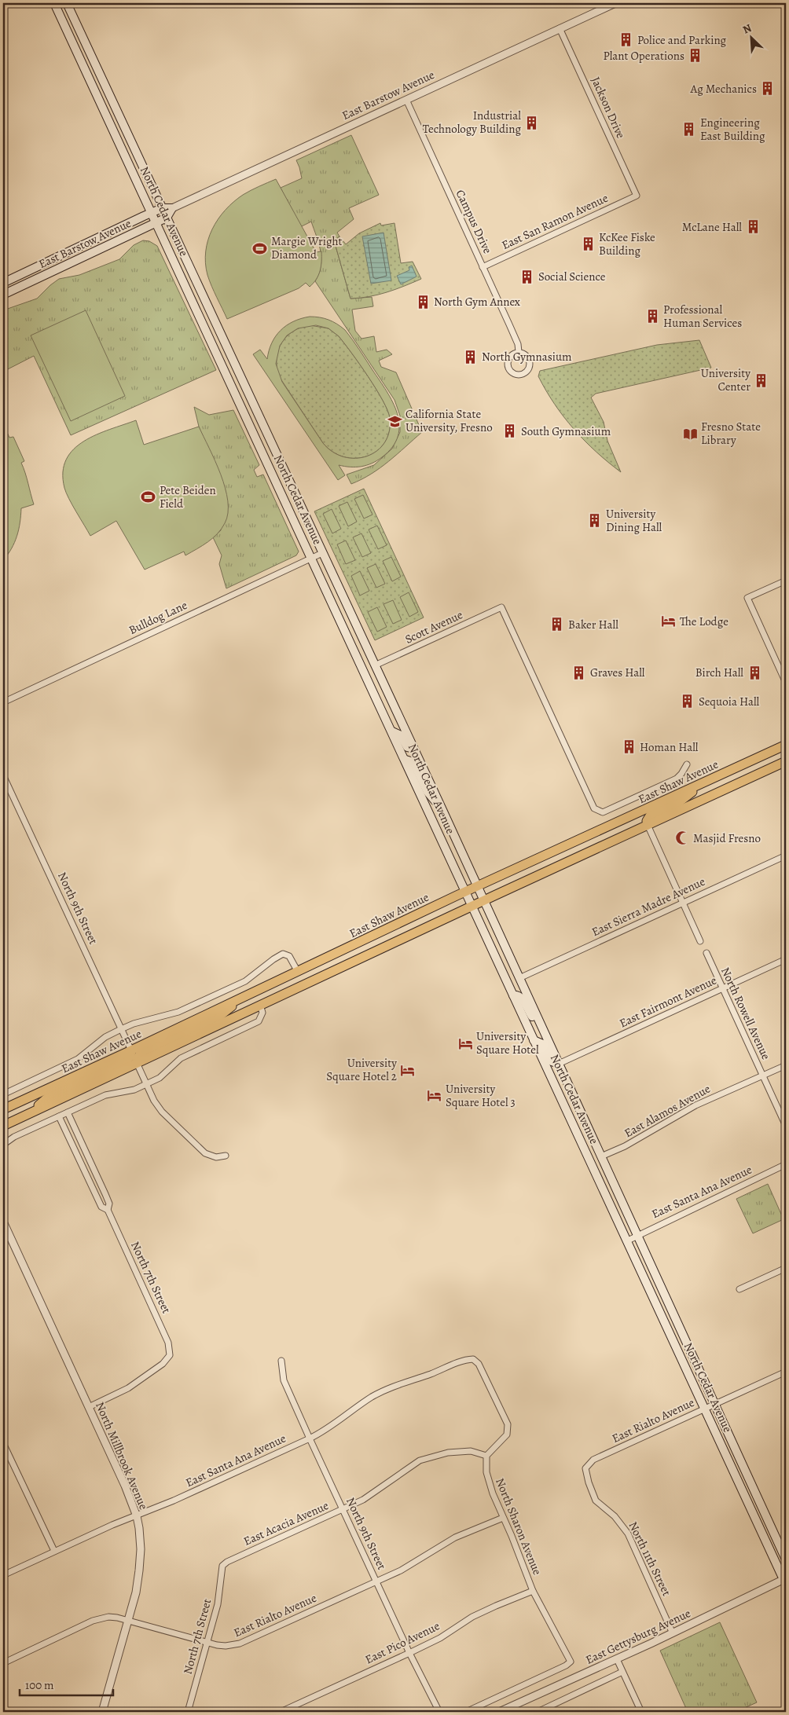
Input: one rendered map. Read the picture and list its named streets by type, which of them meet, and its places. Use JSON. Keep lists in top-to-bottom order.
{
  "streets": {
    "main road": ["East Barstow Avenue", "North Cedar Avenue", "East Shaw Avenue"],
    "street": [
      "Jackson Drive",
      "Campus Drive",
      "East San Ramon Avenue",
      "Bulldog Lane",
      "Scott Avenue",
      "East Sierra Madre Avenue",
      "North 9th Street",
      "East Fairmont Avenue",
      "North Rowell Avenue",
      "East Alamos Avenue",
      "East Santa Ana Avenue",
      "North 7th Street",
      "East Rialto Avenue",
      "North Millbrook Avenue",
      "East Acacia Avenue",
      "North Sharon Avenue",
      "North 11th Street",
      "East Gettysburg Avenue",
      "East Pico Avenue"
    ]
  },
  "crossings": [
    ["East Barstow Avenue", "Jackson Drive"],
    ["East Barstow Avenue", "North Cedar Avenue"],
    ["East Barstow Avenue", "Campus Drive"],
    ["Jackson Drive", "East San Ramon Avenue"],
    ["North Cedar Avenue", "Bulldog Lane"],
    ["North Cedar Avenue", "Scott Avenue"],
    ["North Cedar Avenue", "East Shaw Avenue"],
    ["North Cedar Avenue", "East Sierra Madre Avenue"],
    ["North Cedar Avenue", "East Fairmont Avenue"],
    ["North Cedar Avenue", "East Alamos Avenue"],
    ["North Cedar Avenue", "East Santa Ana Avenue"],
    ["North Cedar Avenue", "East Rialto Avenue"],
    ["North Cedar Avenue", "East Gettysburg Avenue"],
    ["Campus Drive", "East San Ramon Avenue"],
    ["East Shaw Avenue", "North 9th Street"],
    ["North 9th Street", "East Santa Ana Avenue"],
    ["North 9th Street", "East Rialto Avenue"],
    ["North 9th Street", "East Acacia Avenue"],
    ["North 9th Street", "East Pico Avenue"],
    ["East Fairmont Avenue", "North Rowell Avenue"],
    ["North Rowell Avenue", "East Alamos Avenue"],
    ["East Santa Ana Avenue", "North Millbrook Avenue"],
    ["East Santa Ana Avenue", "East Acacia Avenue"],
    ["East Santa Ana Avenue", "North Sharon Avenue"],
    ["North 7th Street", "East Rialto Avenue"],
    ["North 7th Street", "North Millbrook Avenue"],
    ["North 7th Street", "East Acacia Avenue"],
    ["East Rialto Avenue", "North Millbrook Avenue"],
    ["East Rialto Avenue", "North Sharon Avenue"],
    ["East Rialto Avenue", "North 11th Street"],
    ["East Acacia Avenue", "North Sharon Avenue"],
    ["North Sharon Avenue", "East Pico Avenue"],
    ["North 11th Street", "East Gettysburg Avenue"]
  ],
  "places": {
    "building": [
      "Police and Parking",
      "Plant Operations",
      "Ag Mechanics",
      "Industrial Technology Building",
      "Engineering East Building",
      "McLane Hall",
      "KcKee Fiske Building",
      "Social Science",
      "North Gym Annex",
      "Professional Human Services",
      "North Gymnasium",
      "University Center",
      "South Gymnasium",
      "University Dining Hall",
      "Baker Hall",
      "Graves Hall",
      "Birch Hall",
      "Sequoia Hall",
      "Homan Hall"
    ],
    "sports": ["Margie Wright Diamond", "Pete Beiden Field"],
    "school or university": ["California State University, Fresno"],
    "library": ["Fresno State Library"],
    "hotel": [
      "The Lodge",
      "University Square Hotel",
      "University Square Hotel 2",
      "University Square Hotel 3"
    ],
    "mosque": ["Masjid Fresno"]
  },
  "scale_bar": "100 m",
  "north": "top left"
}
